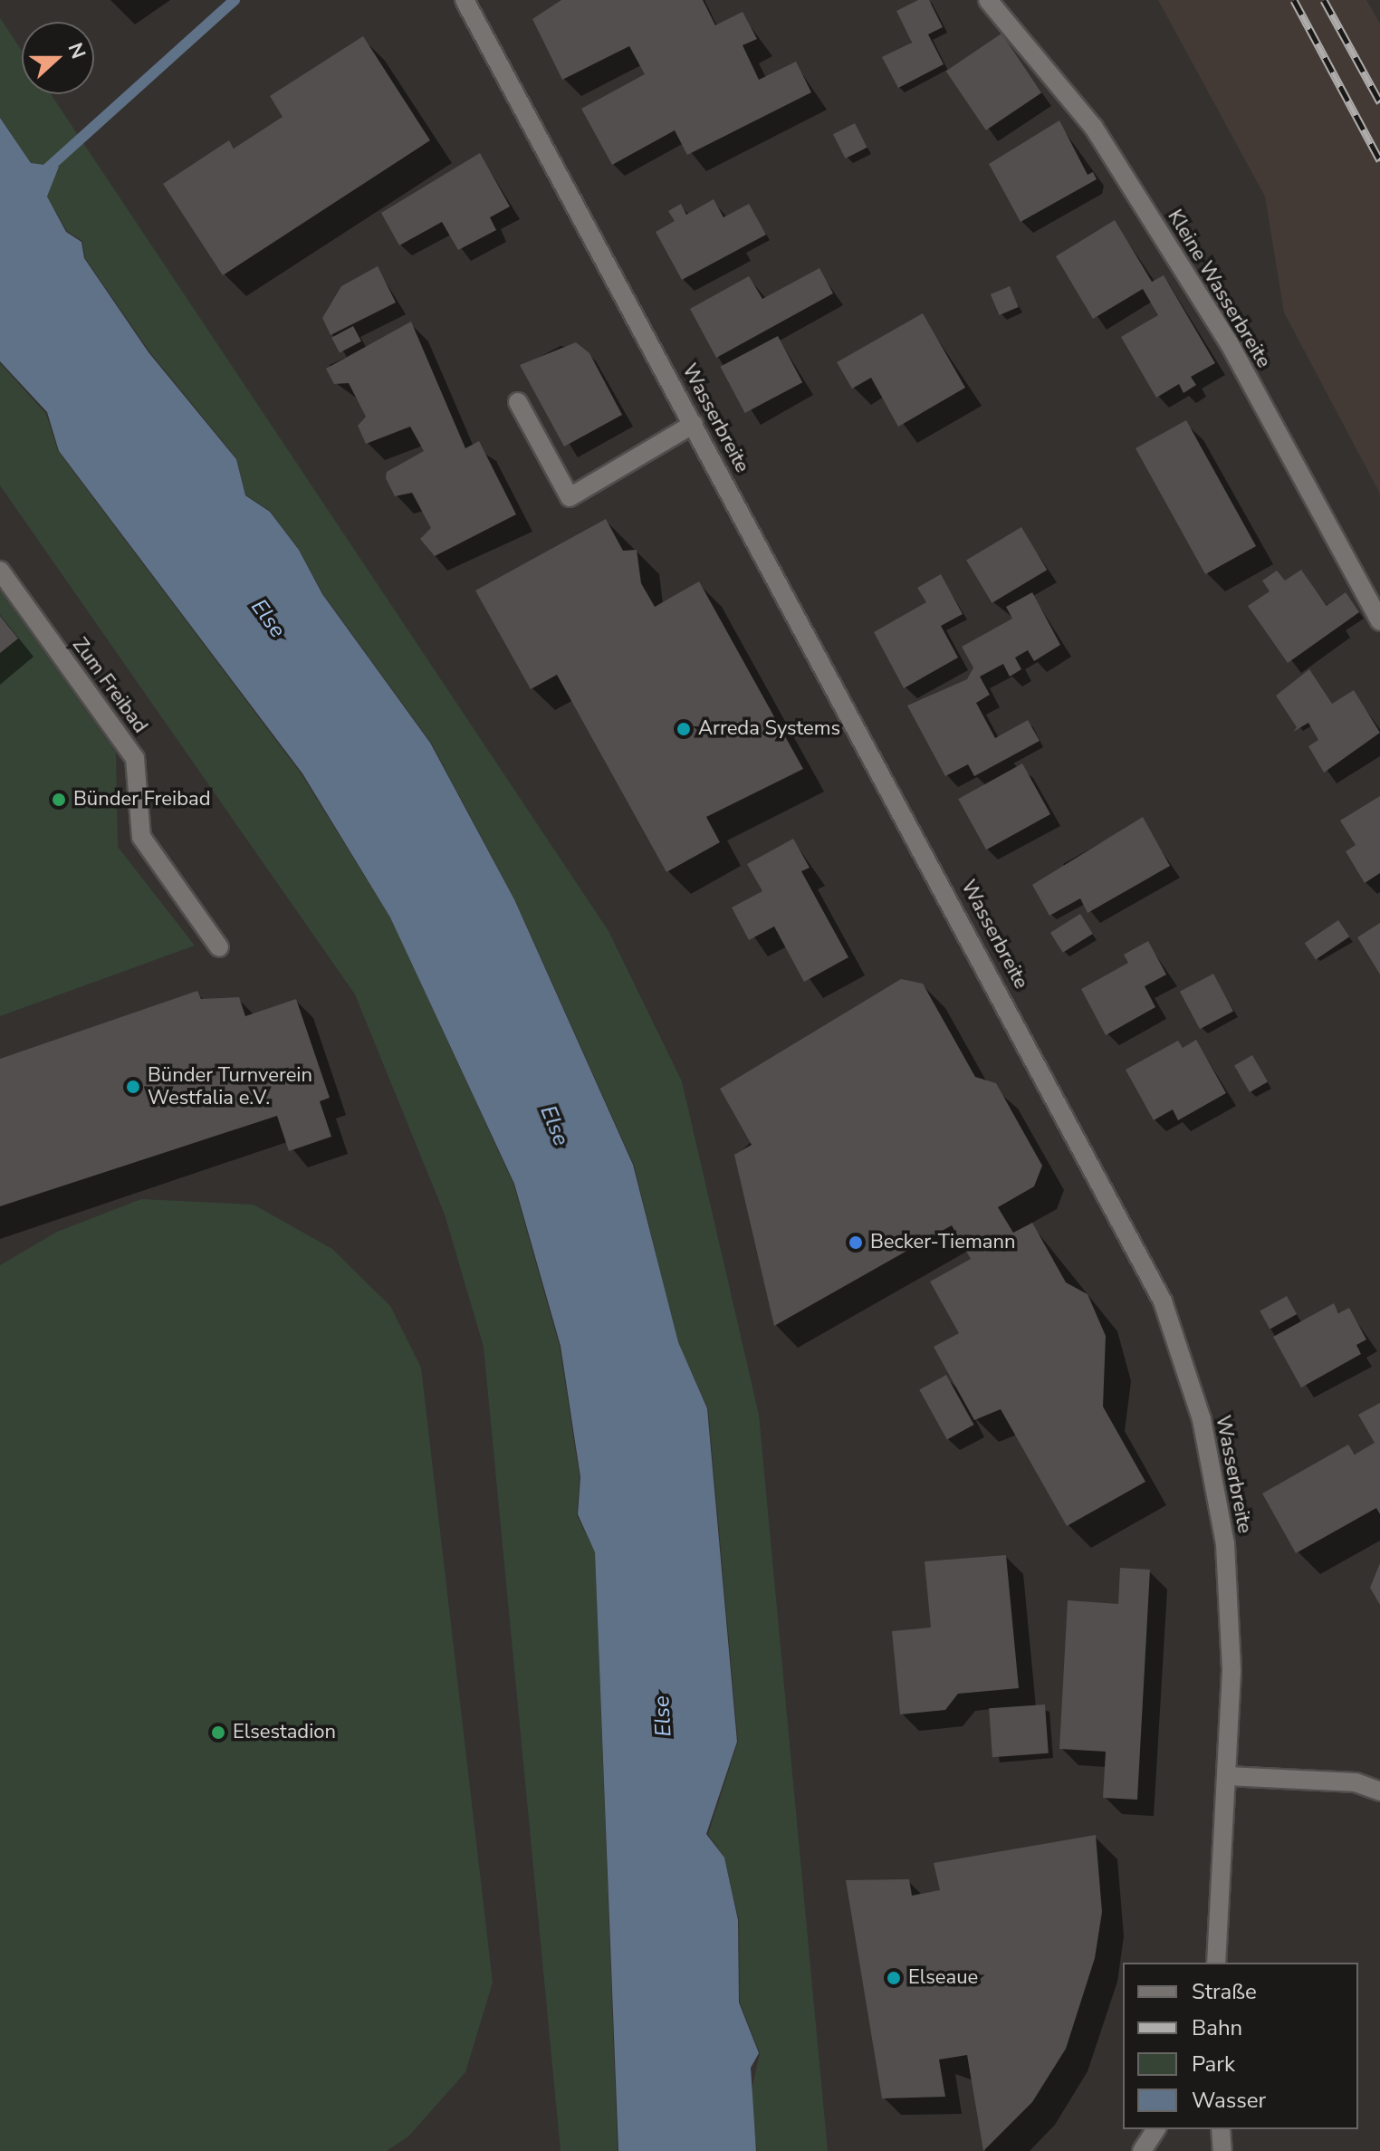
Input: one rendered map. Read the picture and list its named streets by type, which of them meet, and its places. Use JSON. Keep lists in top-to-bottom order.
{
  "streets": {
    "main road": ["Kleine Wasserbreite", "Wasserbreite", "Zum Freibad"]
  },
  "water": ["Else"],
  "places": [
    "Arreda Systems",
    "Bünder Freibad",
    "Bünder Turnverein Westfalia e.V.",
    "Becker-Tiemann",
    "Elsestadion",
    "Elseaue"
  ],
  "legend": [
    "Straße",
    "Bahn",
    "Park",
    "Wasser"
  ],
  "north": "right"
}
